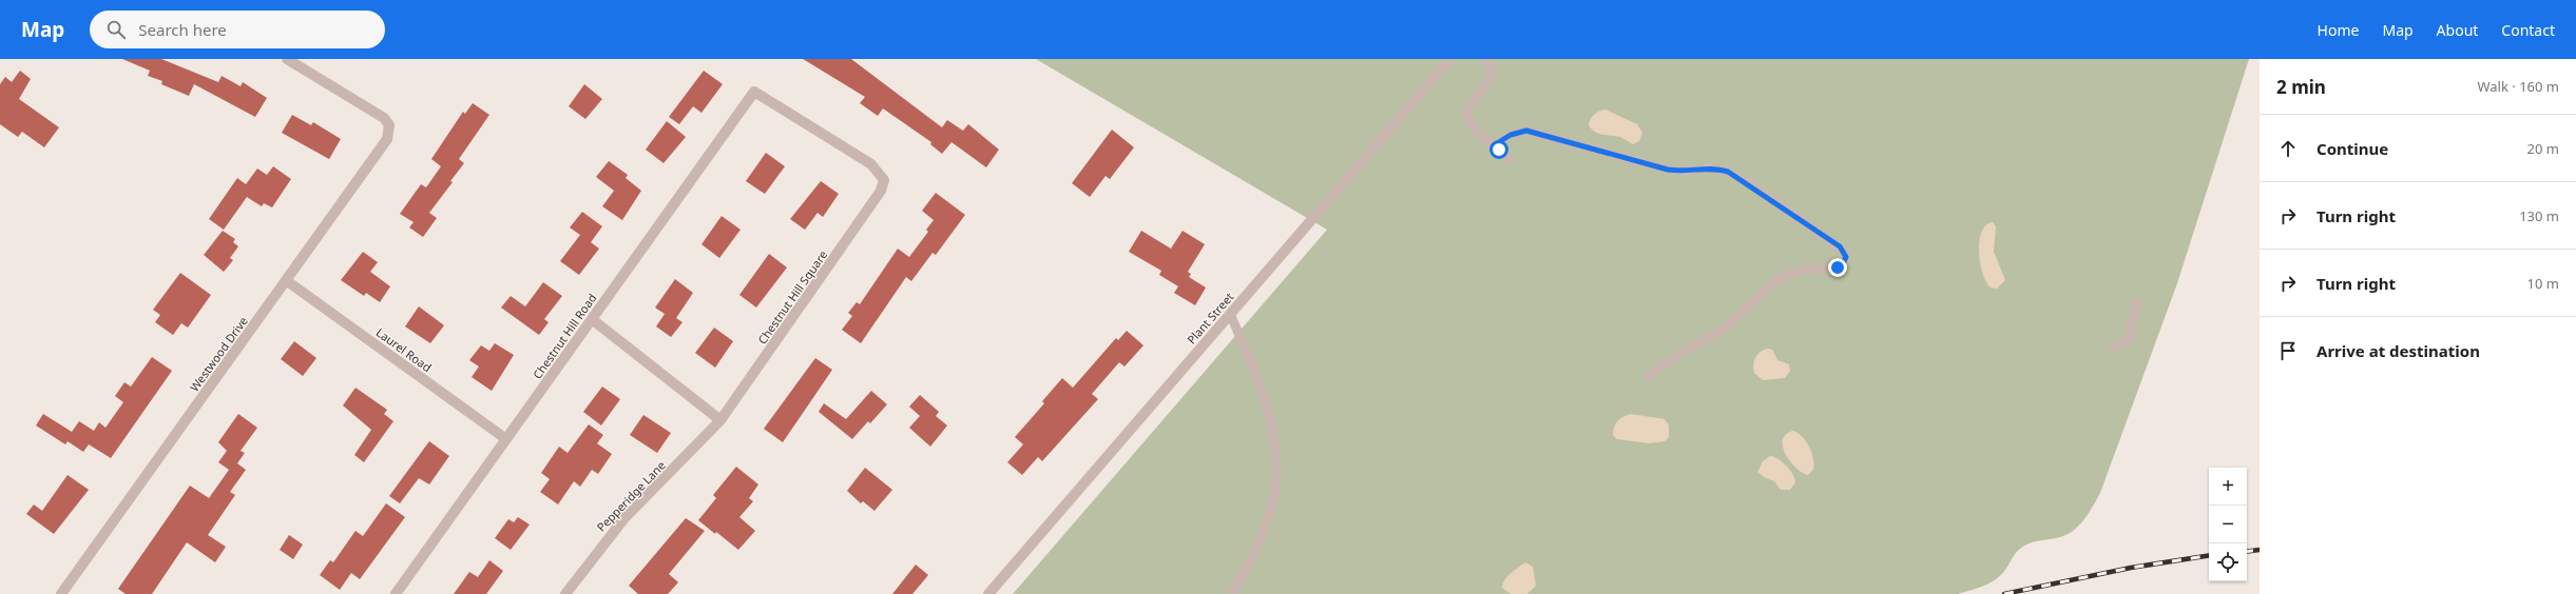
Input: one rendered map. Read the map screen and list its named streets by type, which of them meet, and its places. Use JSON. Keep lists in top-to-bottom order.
{
  "streets": {
    "street": [
      "Chestnut Hill Square",
      "Plant Street",
      "Chestnut Hill Road",
      "Laurel Road",
      "Westwood Drive",
      "Pepperidge Lane"
    ]
  },
  "crossings": [
    ["Chestnut Hill Square", "Chestnut Hill Road"],
    ["Chestnut Hill Square", "Pepperidge Lane"],
    ["Chestnut Hill Road", "Laurel Road"],
    ["Laurel Road", "Westwood Drive"]
  ],
  "page": {
    "header": "Map",
    "search": "Search here",
    "nav": [
      "Home",
      "Map",
      "About",
      "Contact"
    ],
    "heading": ["2 min", "Walk · 160 m"],
    "list": [
      ["Continue", "20 m"],
      ["Turn right", "130 m"],
      ["Turn right", "10 m"],
      "Arrive at destination"
    ],
    "map_buttons": ["+", "−"]
  }
}
